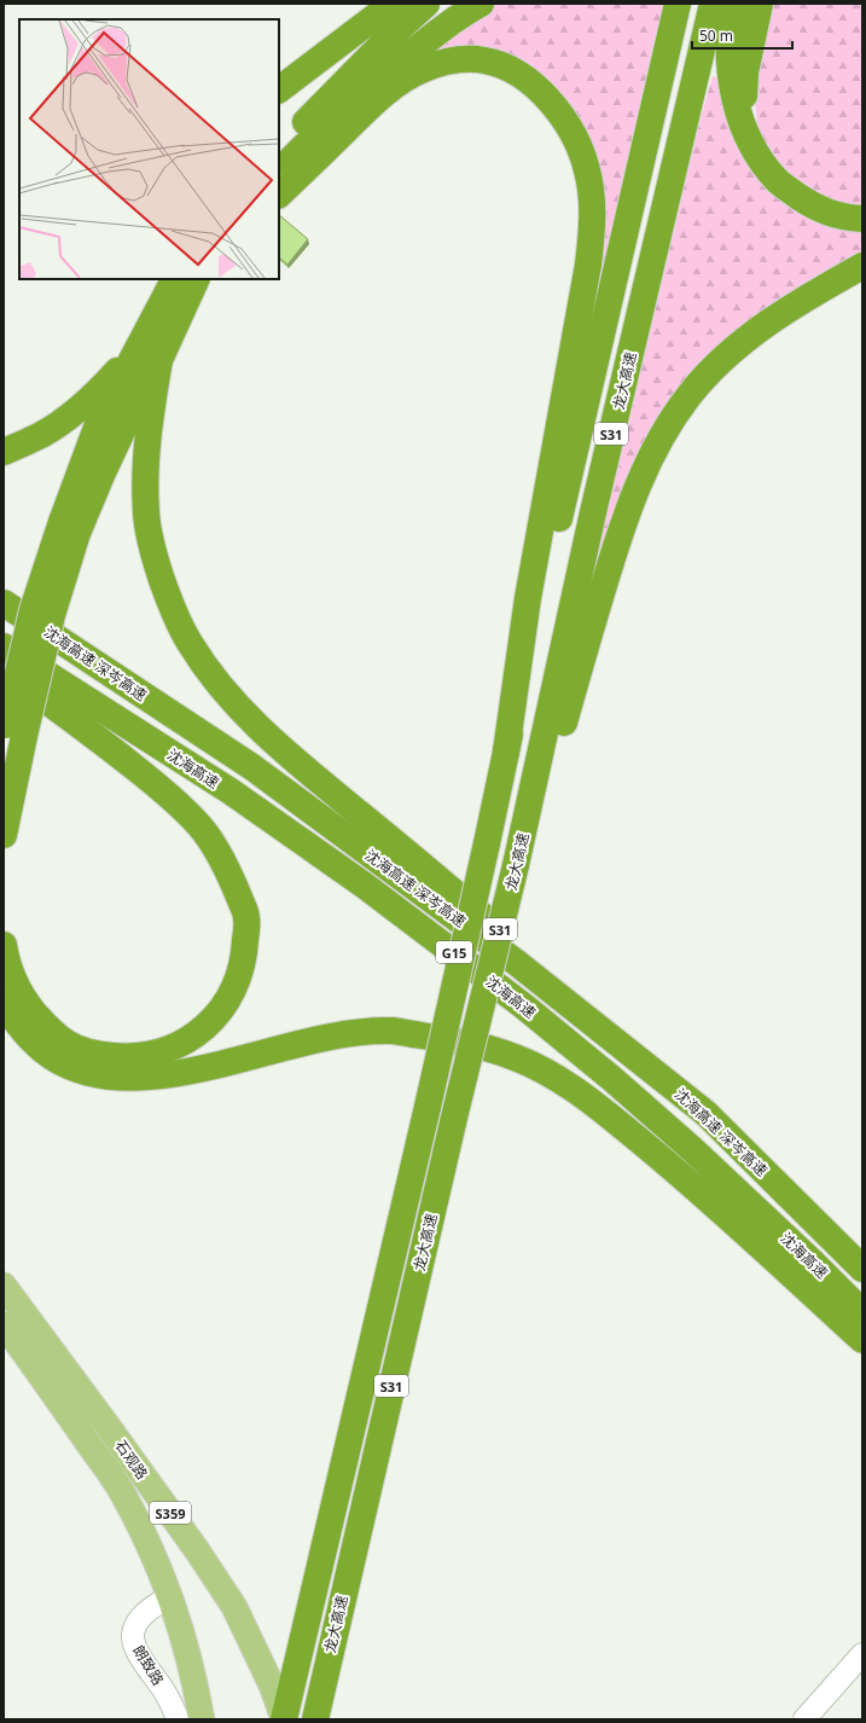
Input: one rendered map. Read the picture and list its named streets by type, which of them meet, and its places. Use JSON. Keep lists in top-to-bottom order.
{
  "streets": {
    "highway": [
      "龙大高速",
      "S31",
      "沈海高速 深岑高速",
      "沈海高速",
      "G15"
    ],
    "main road": ["石观路", "S359"],
    "street": ["朗致路"]
  },
  "crossings": [
    ["龙大高速", "石观路"],
    ["石观路", "朗致路"]
  ],
  "scale_bar": "50 m"
}
